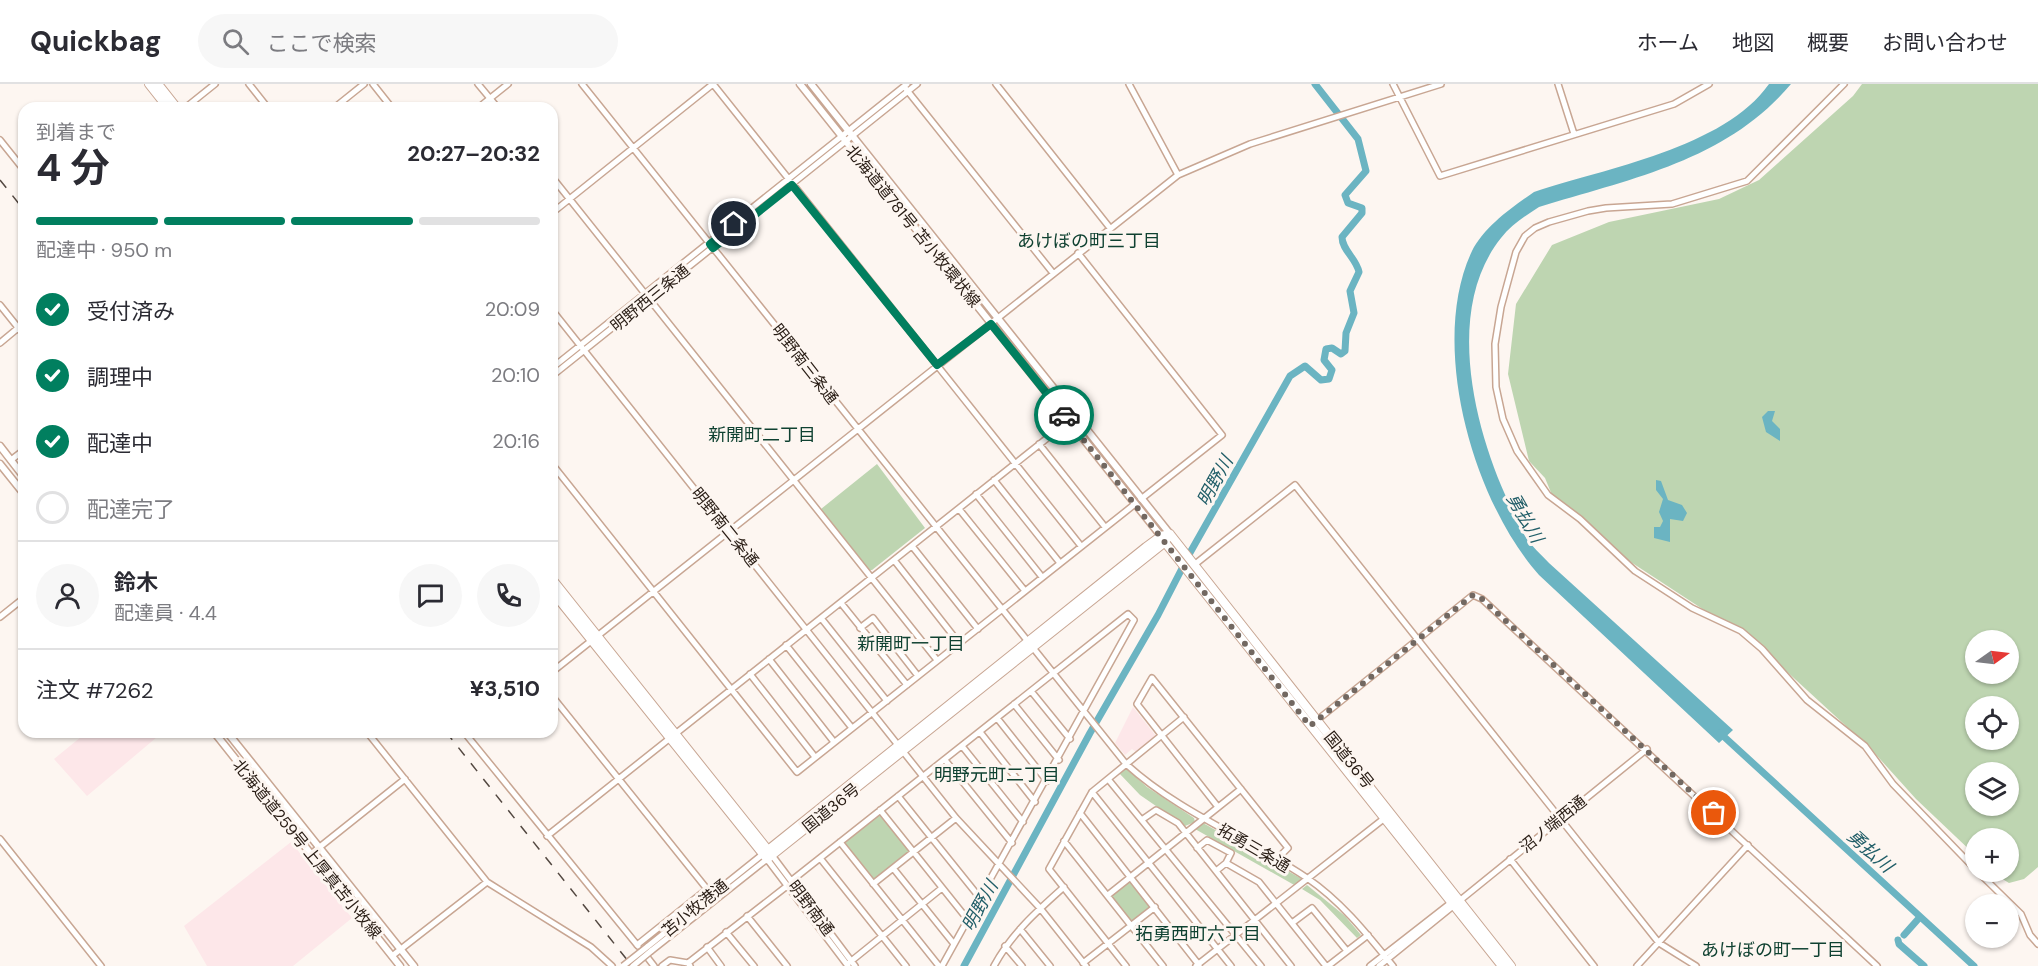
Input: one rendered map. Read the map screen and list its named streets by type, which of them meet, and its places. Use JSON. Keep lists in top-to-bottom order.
{
  "streets": {
    "highway": ["国道36号"],
    "main road": ["北海道道781号 苫小牧環状線", "北海道道259号 上厚真苫小牧線"],
    "street": [
      "明野西三条通",
      "明野南三条通",
      "明野南二条通",
      "沼ノ端西通",
      "拓勇三条通",
      "苫小牧港通",
      "明野南通"
    ]
  },
  "crossings": [
    ["北海道道781号 苫小牧環状線", "明野西三条通"],
    ["北海道道781号 苫小牧環状線", "国道36号"],
    ["明野西三条通", "明野南三条通"],
    ["明野西三条通", "明野南二条通"],
    ["明野南三条通", "国道36号"],
    ["明野南二条通", "国道36号"],
    ["国道36号", "沼ノ端西通"],
    ["国道36号", "苫小牧港通"],
    ["国道36号", "明野南通"],
    ["沼ノ端西通", "拓勇三条通"],
    ["苫小牧港通", "明野南通"]
  ],
  "districts": [
    "あけぼの町三丁目",
    "新開町二丁目",
    "新開町一丁目",
    "明野元町二丁目",
    "拓勇西町六丁目",
    "あけぼの町一丁目"
  ],
  "water": ["明野川", "勇払川"],
  "north": "right",
  "page": {
    "header": "Quickbag",
    "search": "ここで検索",
    "nav": [
      "ホーム",
      "地図",
      "概要",
      "お問い合わせ"
    ],
    "heading": ["4 分", "到着まで", "20:27–20:32"],
    "panel": [
      "鈴木",
      "配達員 · 4.4",
      "注文 #7262",
      "¥3,510"
    ],
    "bar": "配達中 · 950 m",
    "list": [
      ["受付済み", "20:09"],
      ["調理中", "20:10"],
      ["配達中", "20:16"],
      "配達完了"
    ],
    "map_buttons": ["+", "−"]
  }
}
